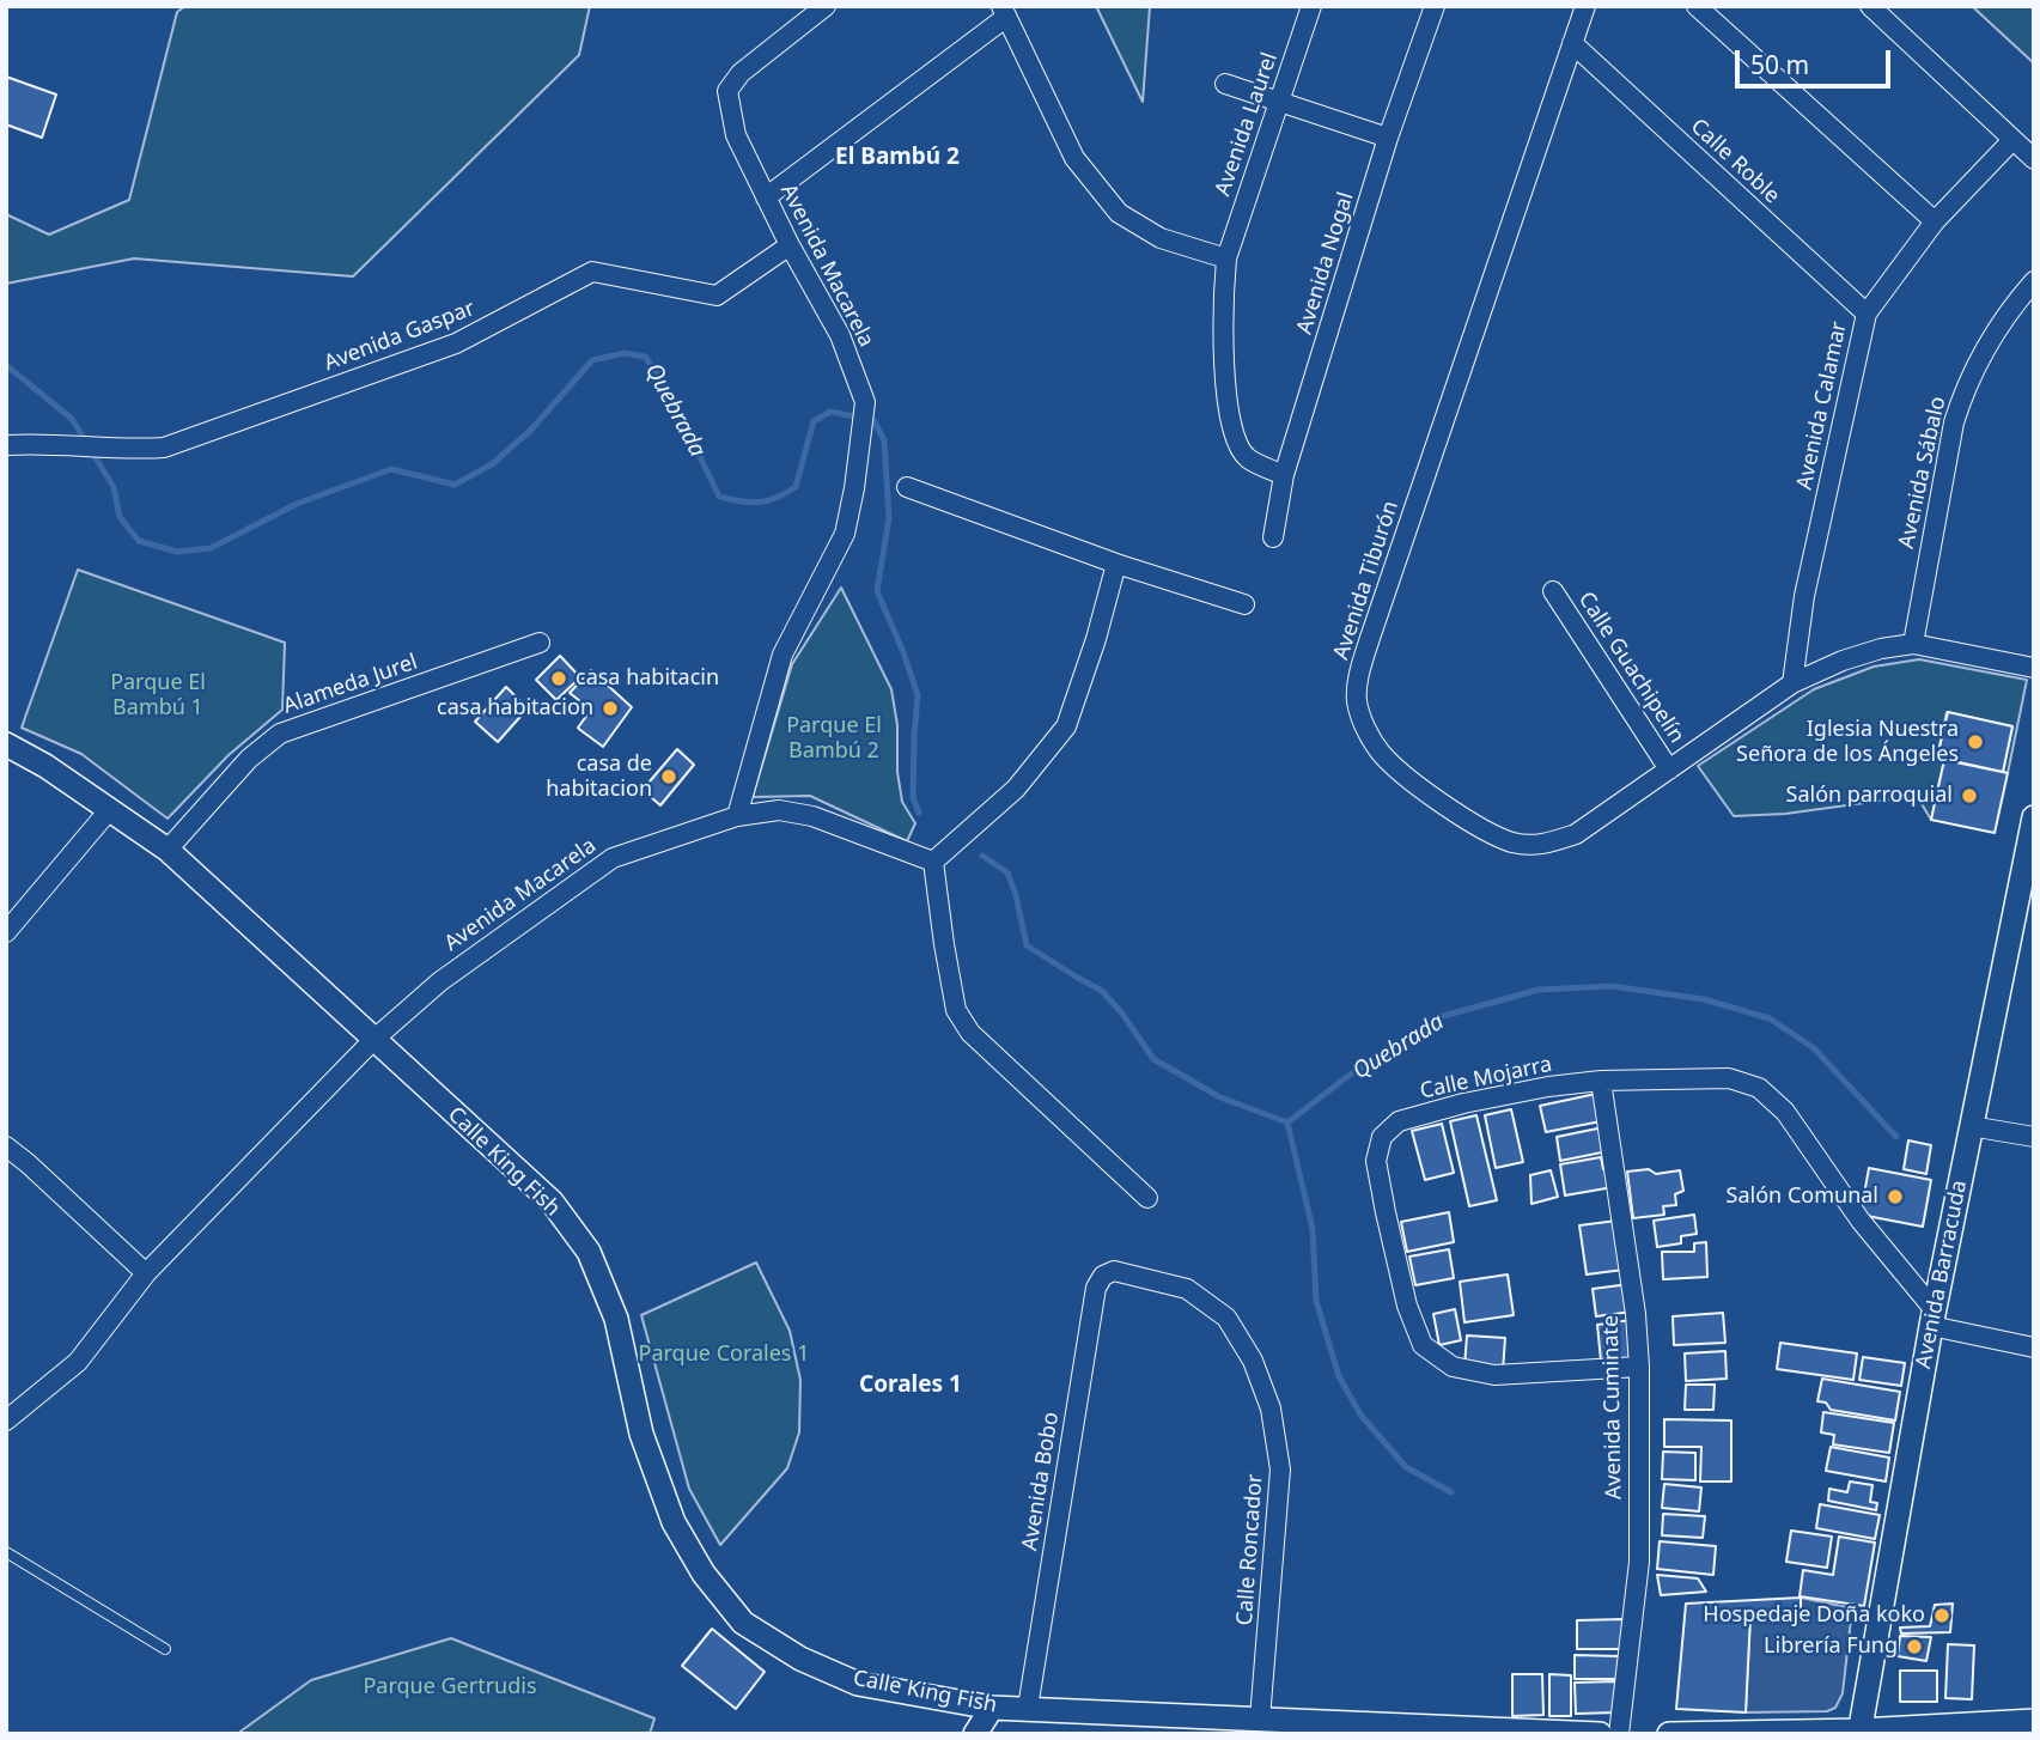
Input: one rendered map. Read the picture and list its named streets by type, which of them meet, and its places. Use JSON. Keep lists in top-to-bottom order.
{
  "streets": {
    "street": [
      "Avenida Laurel",
      "Calle Roble",
      "Avenida Nogal",
      "Avenida Macarela",
      "Avenida Gaspar",
      "Avenida Calamar",
      "Avenida Sábalo",
      "Avenida Tiburón",
      "Calle Guachipelín",
      "Alameda Jurel",
      "Calle Mojarra",
      "Calle King Fish",
      "Avenida Barracuda",
      "Avenida Cuminate",
      "Avenida Bobo",
      "Calle Roncador"
    ]
  },
  "crossings": [
    ["Avenida Laurel", "Avenida Nogal"],
    ["Calle Roble", "Avenida Calamar"],
    ["Calle Roble", "Avenida Tiburón"],
    ["Avenida Macarela", "Avenida Gaspar"],
    ["Avenida Macarela", "Calle King Fish"],
    ["Avenida Calamar", "Avenida Tiburón"],
    ["Avenida Sábalo", "Avenida Tiburón"],
    ["Avenida Tiburón", "Calle Guachipelín"],
    ["Alameda Jurel", "Calle King Fish"],
    ["Calle Mojarra", "Avenida Barracuda"],
    ["Calle Mojarra", "Avenida Cuminate"],
    ["Calle King Fish", "Avenida Bobo"],
    ["Calle King Fish", "Calle Roncador"],
    ["Avenida Bobo", "Calle Roncador"]
  ],
  "districts": ["El Bambú 2", "Corales 1"],
  "water": ["Quebrada"],
  "parks": [
    "Parque El Bambú 1",
    "Parque El Bambú 2",
    "Parque Corales 1",
    "Parque Gertrudis"
  ],
  "places": [
    "casa habitacin",
    "casa habitacion",
    "Iglesia Nuestra Señora de los Ángeles",
    "casa de habitacion",
    "Salón parroquial",
    "Salón Comunal",
    "Hospedaje Doña koko",
    "Librería Fung"
  ],
  "scale_bar": "50 m"
}
